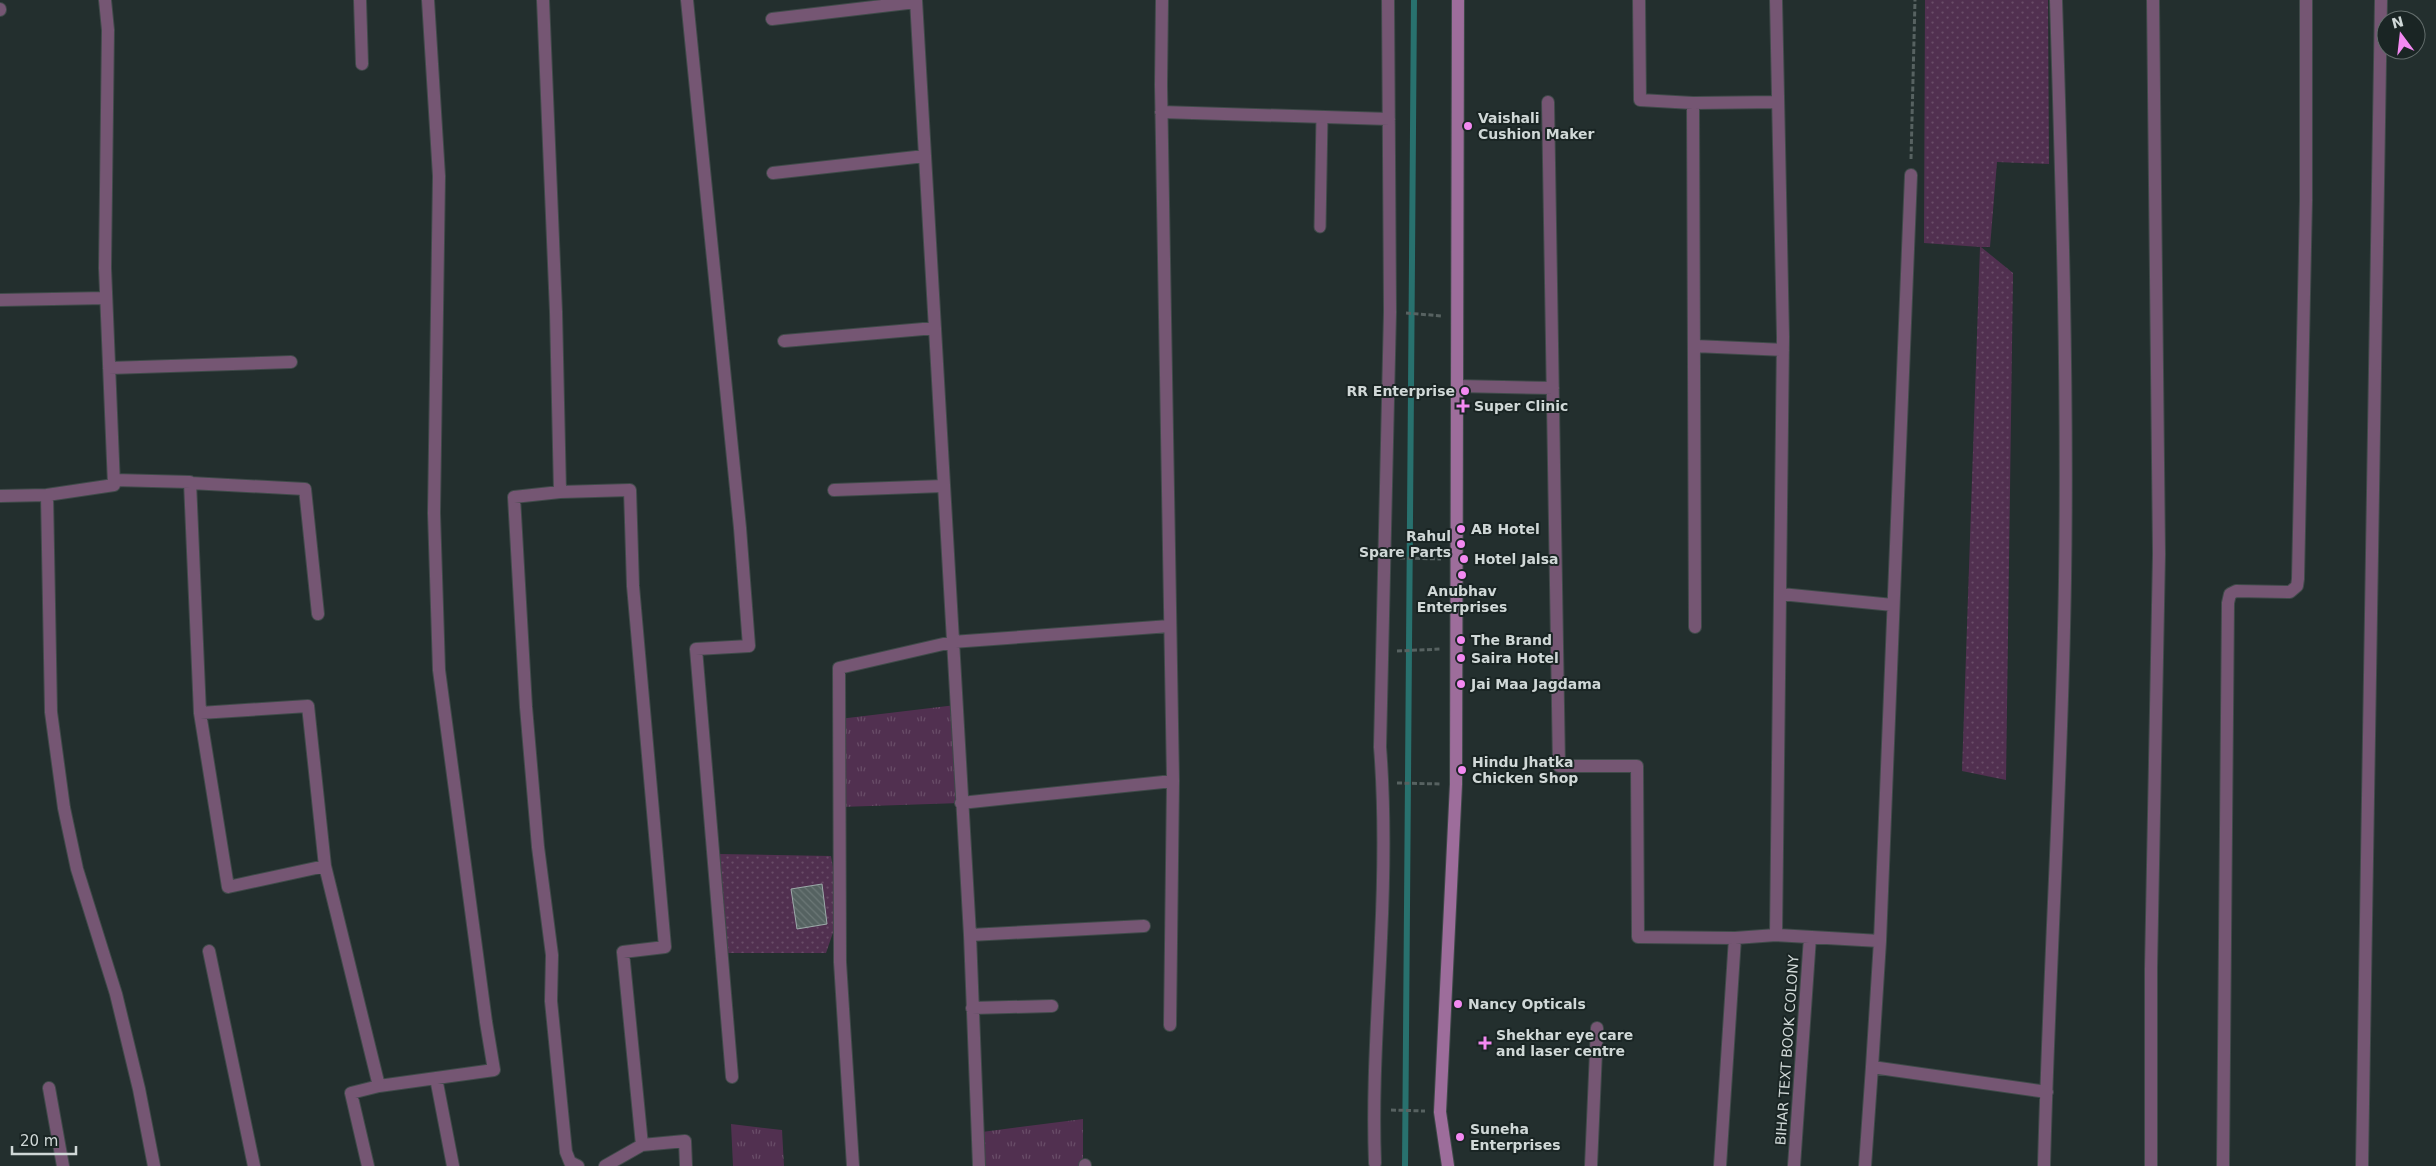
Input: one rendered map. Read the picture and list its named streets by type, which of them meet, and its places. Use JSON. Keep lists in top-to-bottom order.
{
  "streets": {
    "street": ["BIHAR TEXT BOOK COLONY"]
  },
  "places": {
    "other": [
      "Vaishali Cushion Maker",
      "RR Enterprise",
      "AB Hotel",
      "Rahul Spare Parts",
      "Hotel Jalsa",
      "Anubhav Enterprises",
      "The Brand",
      "Saira Hotel",
      "Jai Maa Jagdama",
      "Hindu Jhatka Chicken Shop",
      "Nancy Opticals",
      "Suneha Enterprises"
    ],
    "health": ["Super Clinic", "Shekhar eye care and laser centre"]
  },
  "scale_bar": "20 m",
  "north": "top"
}
